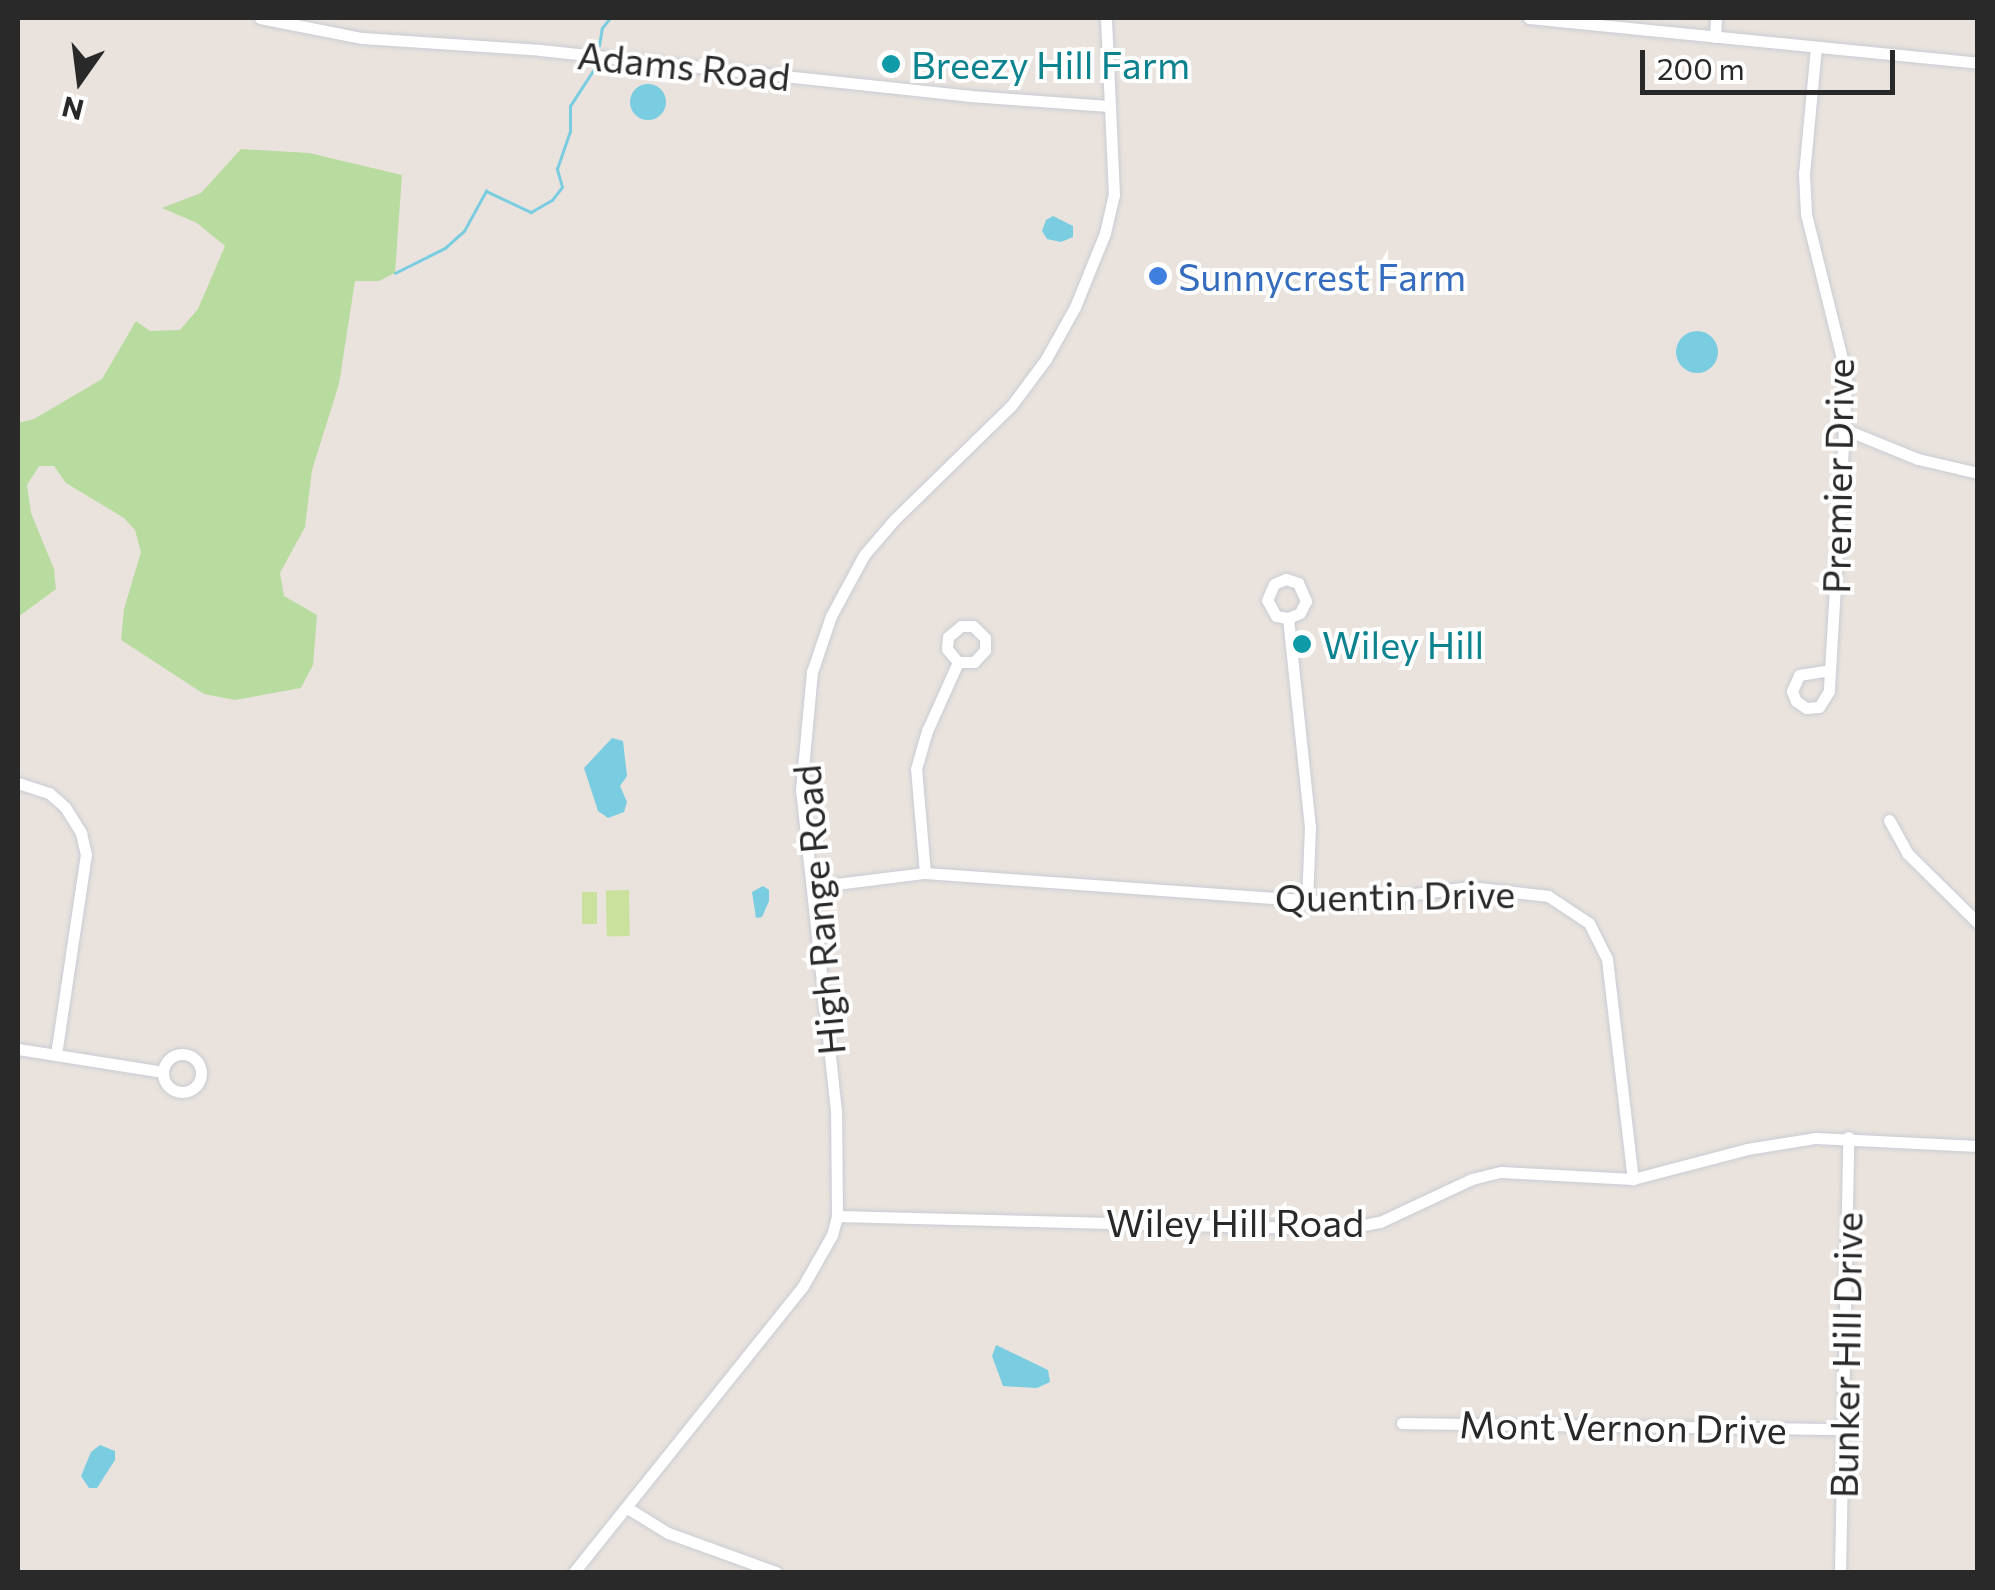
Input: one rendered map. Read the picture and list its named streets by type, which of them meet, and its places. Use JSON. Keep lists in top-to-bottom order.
{
  "streets": {
    "street": [
      "Adams Road",
      "Premier Drive",
      "Quentin Drive",
      "High Range Road",
      "Wiley Hill Road",
      "Bunker Hill Drive",
      "Mont Vernon Drive"
    ]
  },
  "crossings": [
    ["Adams Road", "High Range Road"],
    ["Quentin Drive", "High Range Road"],
    ["Quentin Drive", "Wiley Hill Road"],
    ["High Range Road", "Wiley Hill Road"],
    ["Wiley Hill Road", "Bunker Hill Drive"],
    ["Bunker Hill Drive", "Mont Vernon Drive"]
  ],
  "places": ["Breezy Hill Farm", "Sunnycrest Farm", "Wiley Hill"],
  "scale_bar": "200 m",
  "north": "bottom"
}
